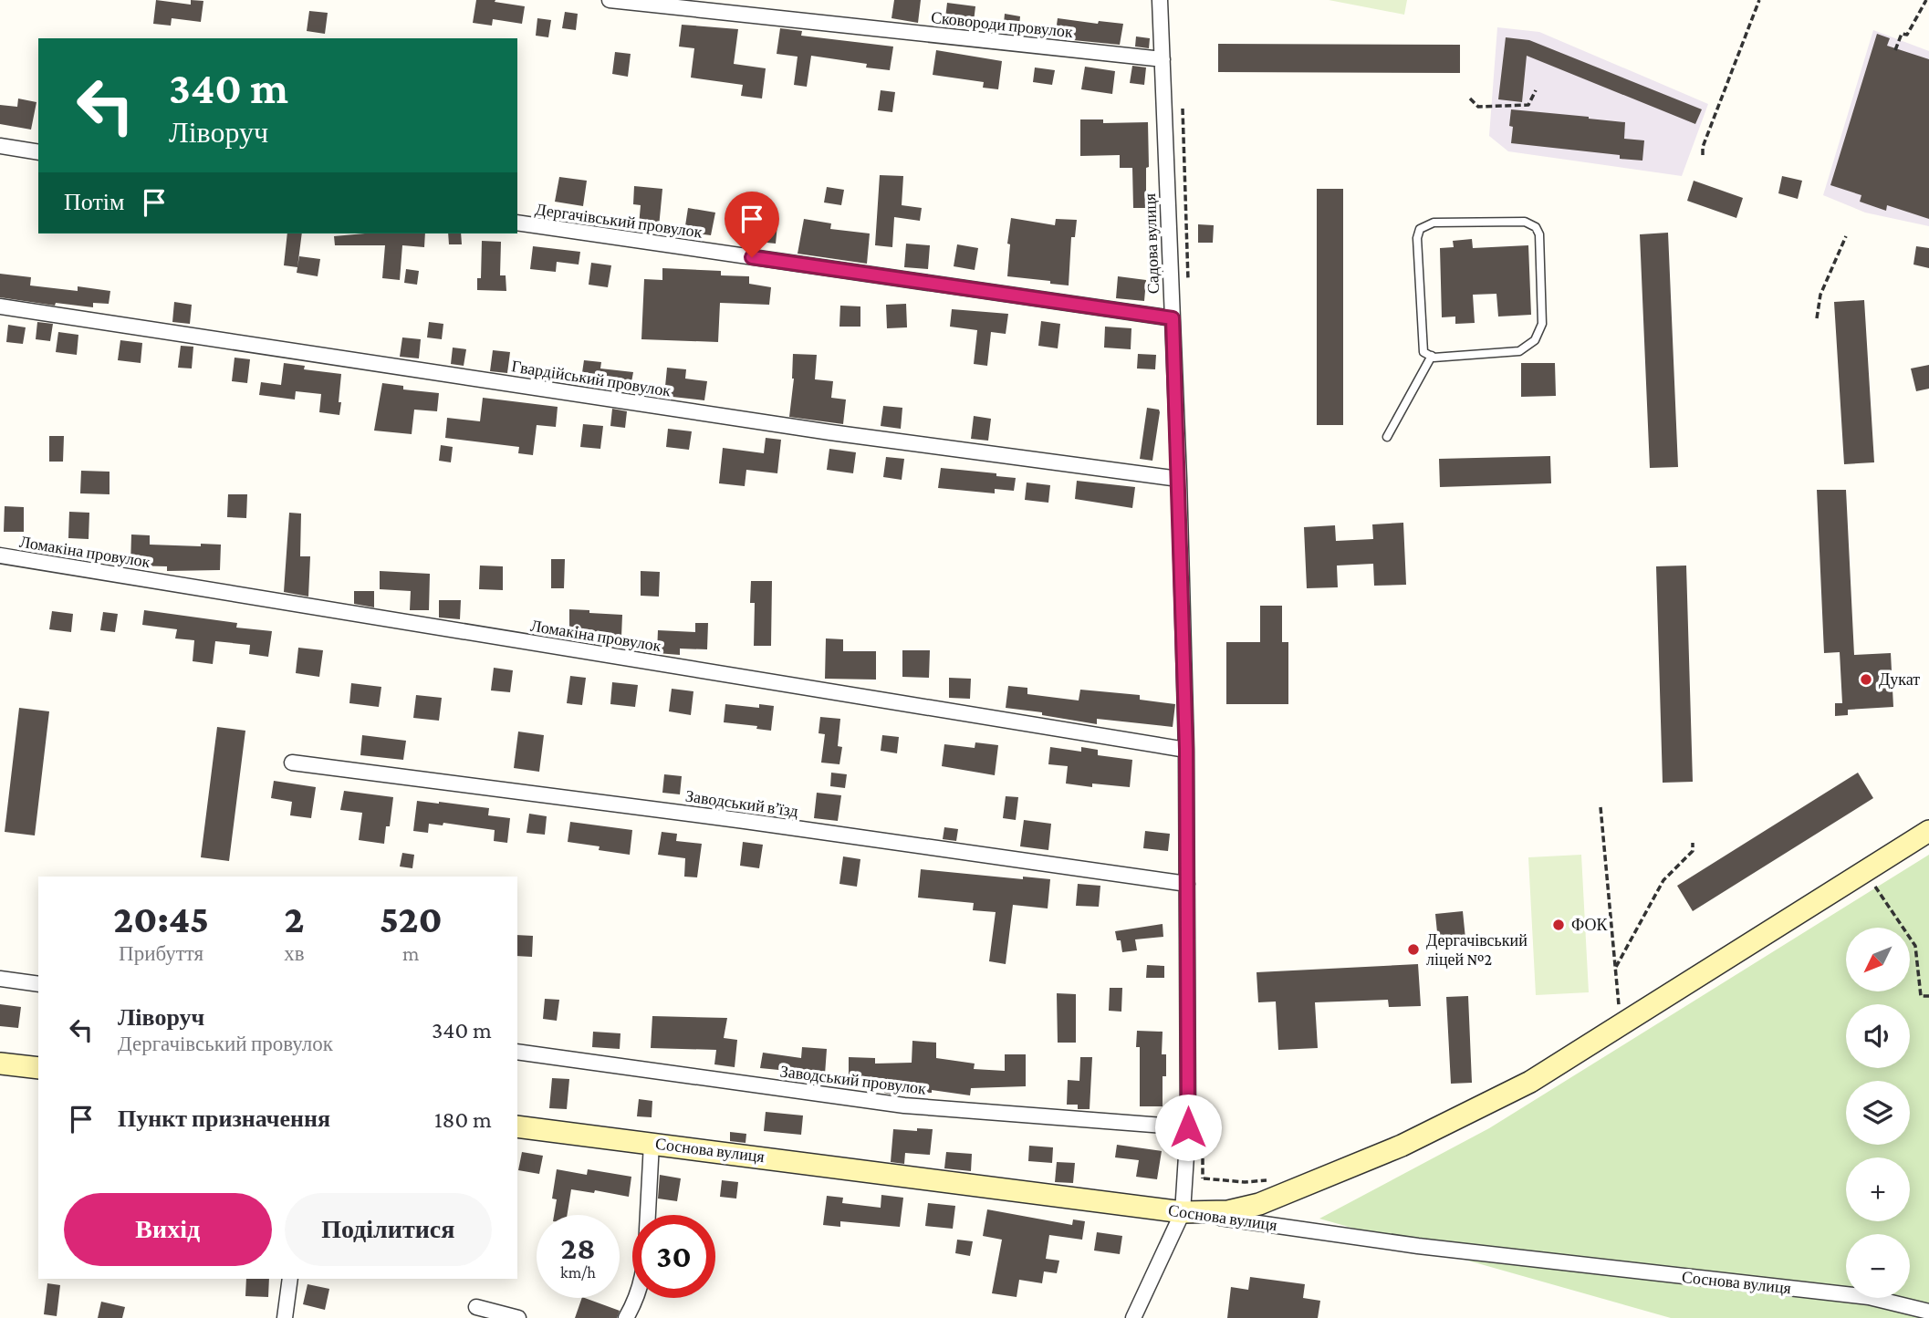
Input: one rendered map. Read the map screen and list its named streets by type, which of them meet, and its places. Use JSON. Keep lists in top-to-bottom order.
{
  "streets": {
    "street": [
      "Сковороди провулок",
      "Дергачівський провулок",
      "Садова вулиця",
      "Гвардійський провулок",
      "Ломакіна провулок",
      "Заводський в’їзд",
      "Заводський провулок",
      "Соснова вулиця"
    ]
  },
  "crossings": [
    ["Сковороди провулок", "Садова вулиця"],
    ["Дергачівський провулок", "Садова вулиця"],
    ["Садова вулиця", "Гвардійський провулок"],
    ["Садова вулиця", "Ломакіна провулок"],
    ["Садова вулиця", "Заводський в’їзд"],
    ["Садова вулиця", "Заводський провулок"],
    ["Садова вулиця", "Соснова вулиця"]
  ],
  "places": ["Дукат", "ФОК", "Дергачівський ліцей №2"],
  "north": "bottom left",
  "page": {
    "turn": ["340 m", "Ліворуч"],
    "then": "Потім",
    "eta": [
      "20:45",
      "Прибуття",
      "2",
      "хв",
      "520",
      "m"
    ],
    "map_buttons": ["+", "−"],
    "list": [
      {
        "name": "Ліворуч",
        "note": "Дергачівський провулок",
        "value": "340 m"
      },
      {
        "name": "Пункт призначення",
        "value": "180 m"
      }
    ],
    "buttons": ["Вихід", "Поділитися"],
    "speed": "28 km/h",
    "limit": "30"
  }
}
